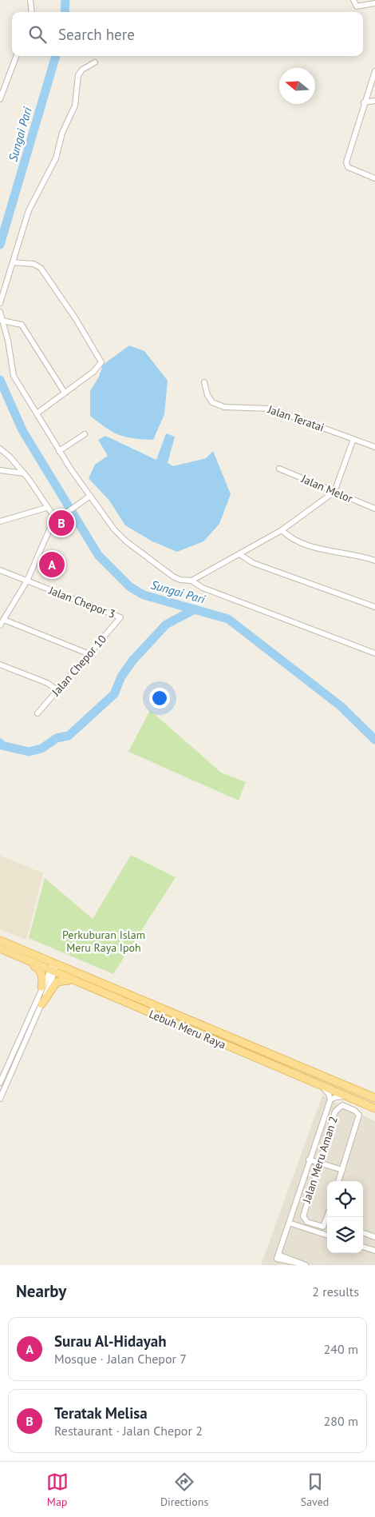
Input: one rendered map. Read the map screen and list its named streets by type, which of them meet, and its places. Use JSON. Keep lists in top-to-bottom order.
{
  "streets": {
    "main road": ["Lebuh Meru Raya"],
    "street": [
      "Jalan Teratai",
      "Jalan Melor",
      "Jalan Chepor 3",
      "Jalan Chepor 10",
      "Jalan Meru Aman 2"
    ]
  },
  "crossings": [
    ["Jalan Chepor 3", "Jalan Chepor 10"]
  ],
  "water": ["Sungai Pari"],
  "parks": ["Perkuburan Islam Meru Raya Ipoh"],
  "north": "left",
  "page": {
    "search": "Search here",
    "pins": ["B", "A"],
    "heading": ["Nearby", "2 results"],
    "list": [
      {
        "mark": "A",
        "name": "Surau Al-Hidayah",
        "note": "Mosque · Jalan Chepor 7",
        "value": "240 m"
      },
      {
        "mark": "B",
        "name": "Teratak Melisa",
        "note": "Restaurant · Jalan Chepor 2",
        "value": "280 m"
      }
    ],
    "nav": ["Map", "Directions", "Saved"]
  }
}
